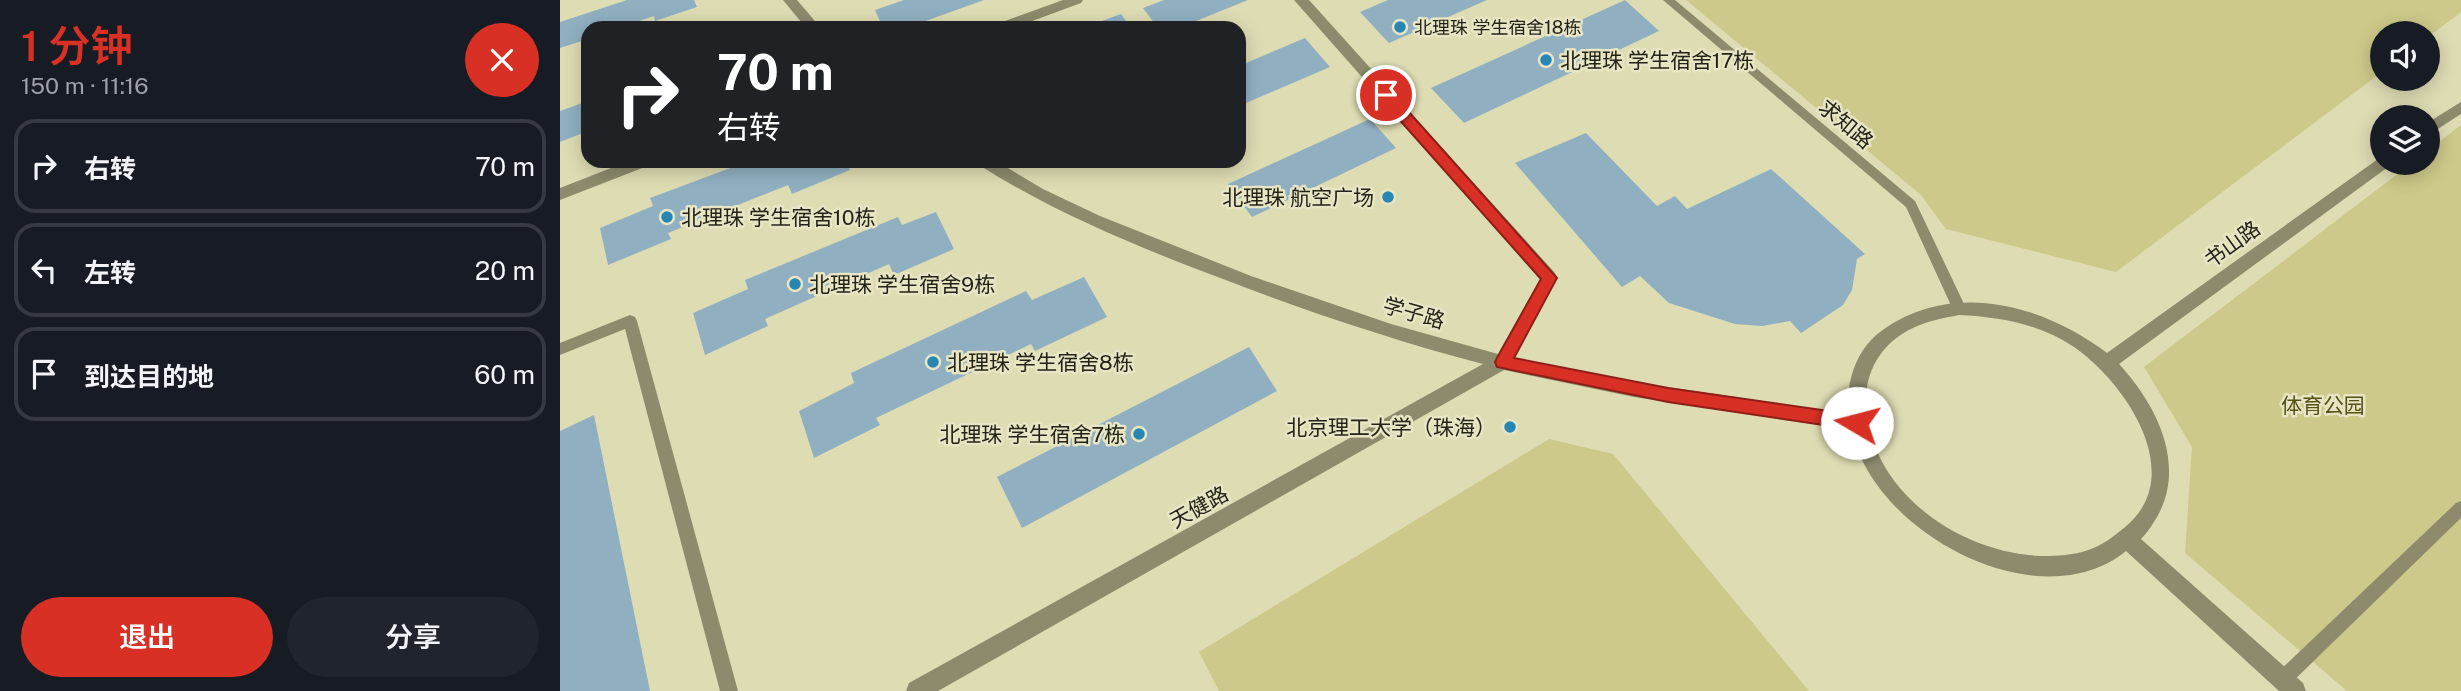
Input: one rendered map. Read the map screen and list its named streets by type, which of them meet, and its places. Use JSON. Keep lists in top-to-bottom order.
{
  "streets": {
    "street": ["书山路", "学子路", "天健路"],
    "lane": ["求知路"]
  },
  "crossings": [
    ["学子路", "天健路"]
  ],
  "parks": ["体育公园"],
  "places": [
    "北理珠 学生宿舍18栋",
    "北理珠 学生宿舍17栋",
    "北理珠 航空广场",
    "北理珠 学生宿舍10栋",
    "北理珠 学生宿舍9栋",
    "北理珠 学生宿舍8栋",
    "北京理工大学（珠海）",
    "北理珠 学生宿舍7栋"
  ],
  "page": {
    "heading": ["1 分钟", "150 m · 11:16"],
    "turn": ["70 m", "右转"],
    "list": [
      {
        "name": "右转",
        "value": "70 m"
      },
      {
        "name": "左转",
        "value": "20 m"
      },
      {
        "name": "到达目的地",
        "value": "60 m"
      }
    ],
    "buttons": ["退出", "分享"]
  }
}
